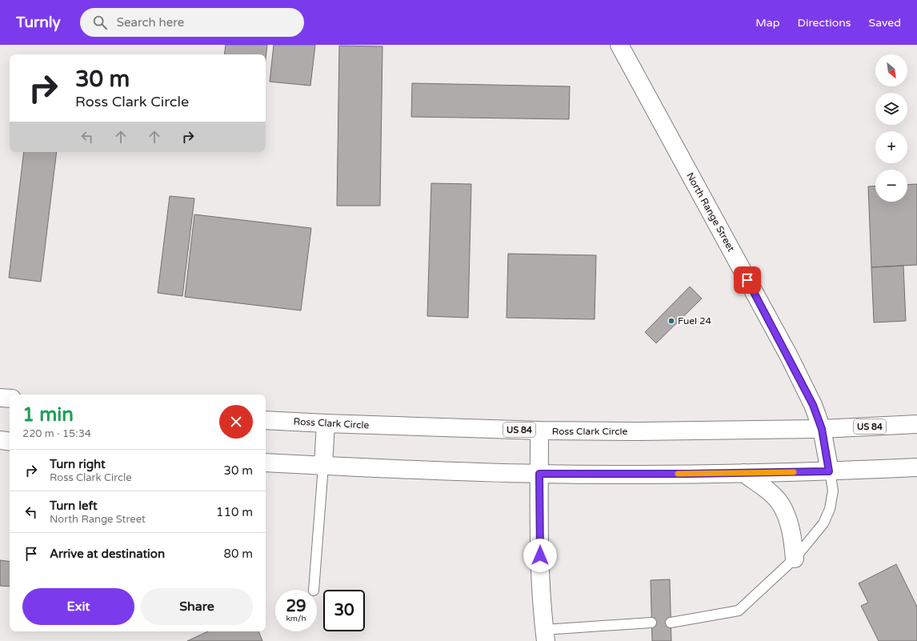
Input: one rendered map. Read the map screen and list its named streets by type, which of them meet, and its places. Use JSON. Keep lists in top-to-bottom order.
{
  "streets": {
    "main road": ["North Range Street", "Ross Clark Circle", "US 84"]
  },
  "crossings": [
    ["North Range Street", "Ross Clark Circle"]
  ],
  "places": ["Fuel 24"],
  "north": "bottom right",
  "page": {
    "header": "Turnly",
    "search": "Search here",
    "nav": ["Map", "Directions", "Saved"],
    "map_buttons": ["+", "−"],
    "turn": ["30 m", "Ross Clark Circle"],
    "heading": ["1 min", "220 m · 15:34"],
    "list": [
      {
        "name": "Turn right",
        "note": "Ross Clark Circle",
        "value": "30 m"
      },
      {
        "name": "Turn left",
        "note": "North Range Street",
        "value": "110 m"
      },
      {
        "name": "Arrive at destination",
        "value": "80 m"
      }
    ],
    "buttons": ["Exit", "Share"],
    "speed": "29 km/h",
    "limit": "30"
  }
}
